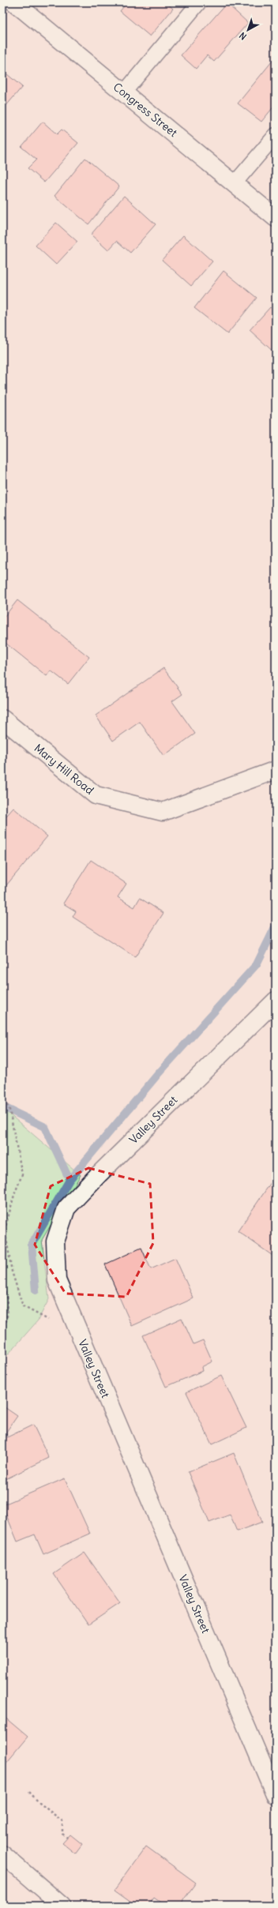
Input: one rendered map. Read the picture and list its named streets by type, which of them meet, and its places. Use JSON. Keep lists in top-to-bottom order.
{
  "streets": {
    "street": ["Congress Street", "Mary Hill Road", "Valley Street"]
  },
  "north": "bottom left"
}
